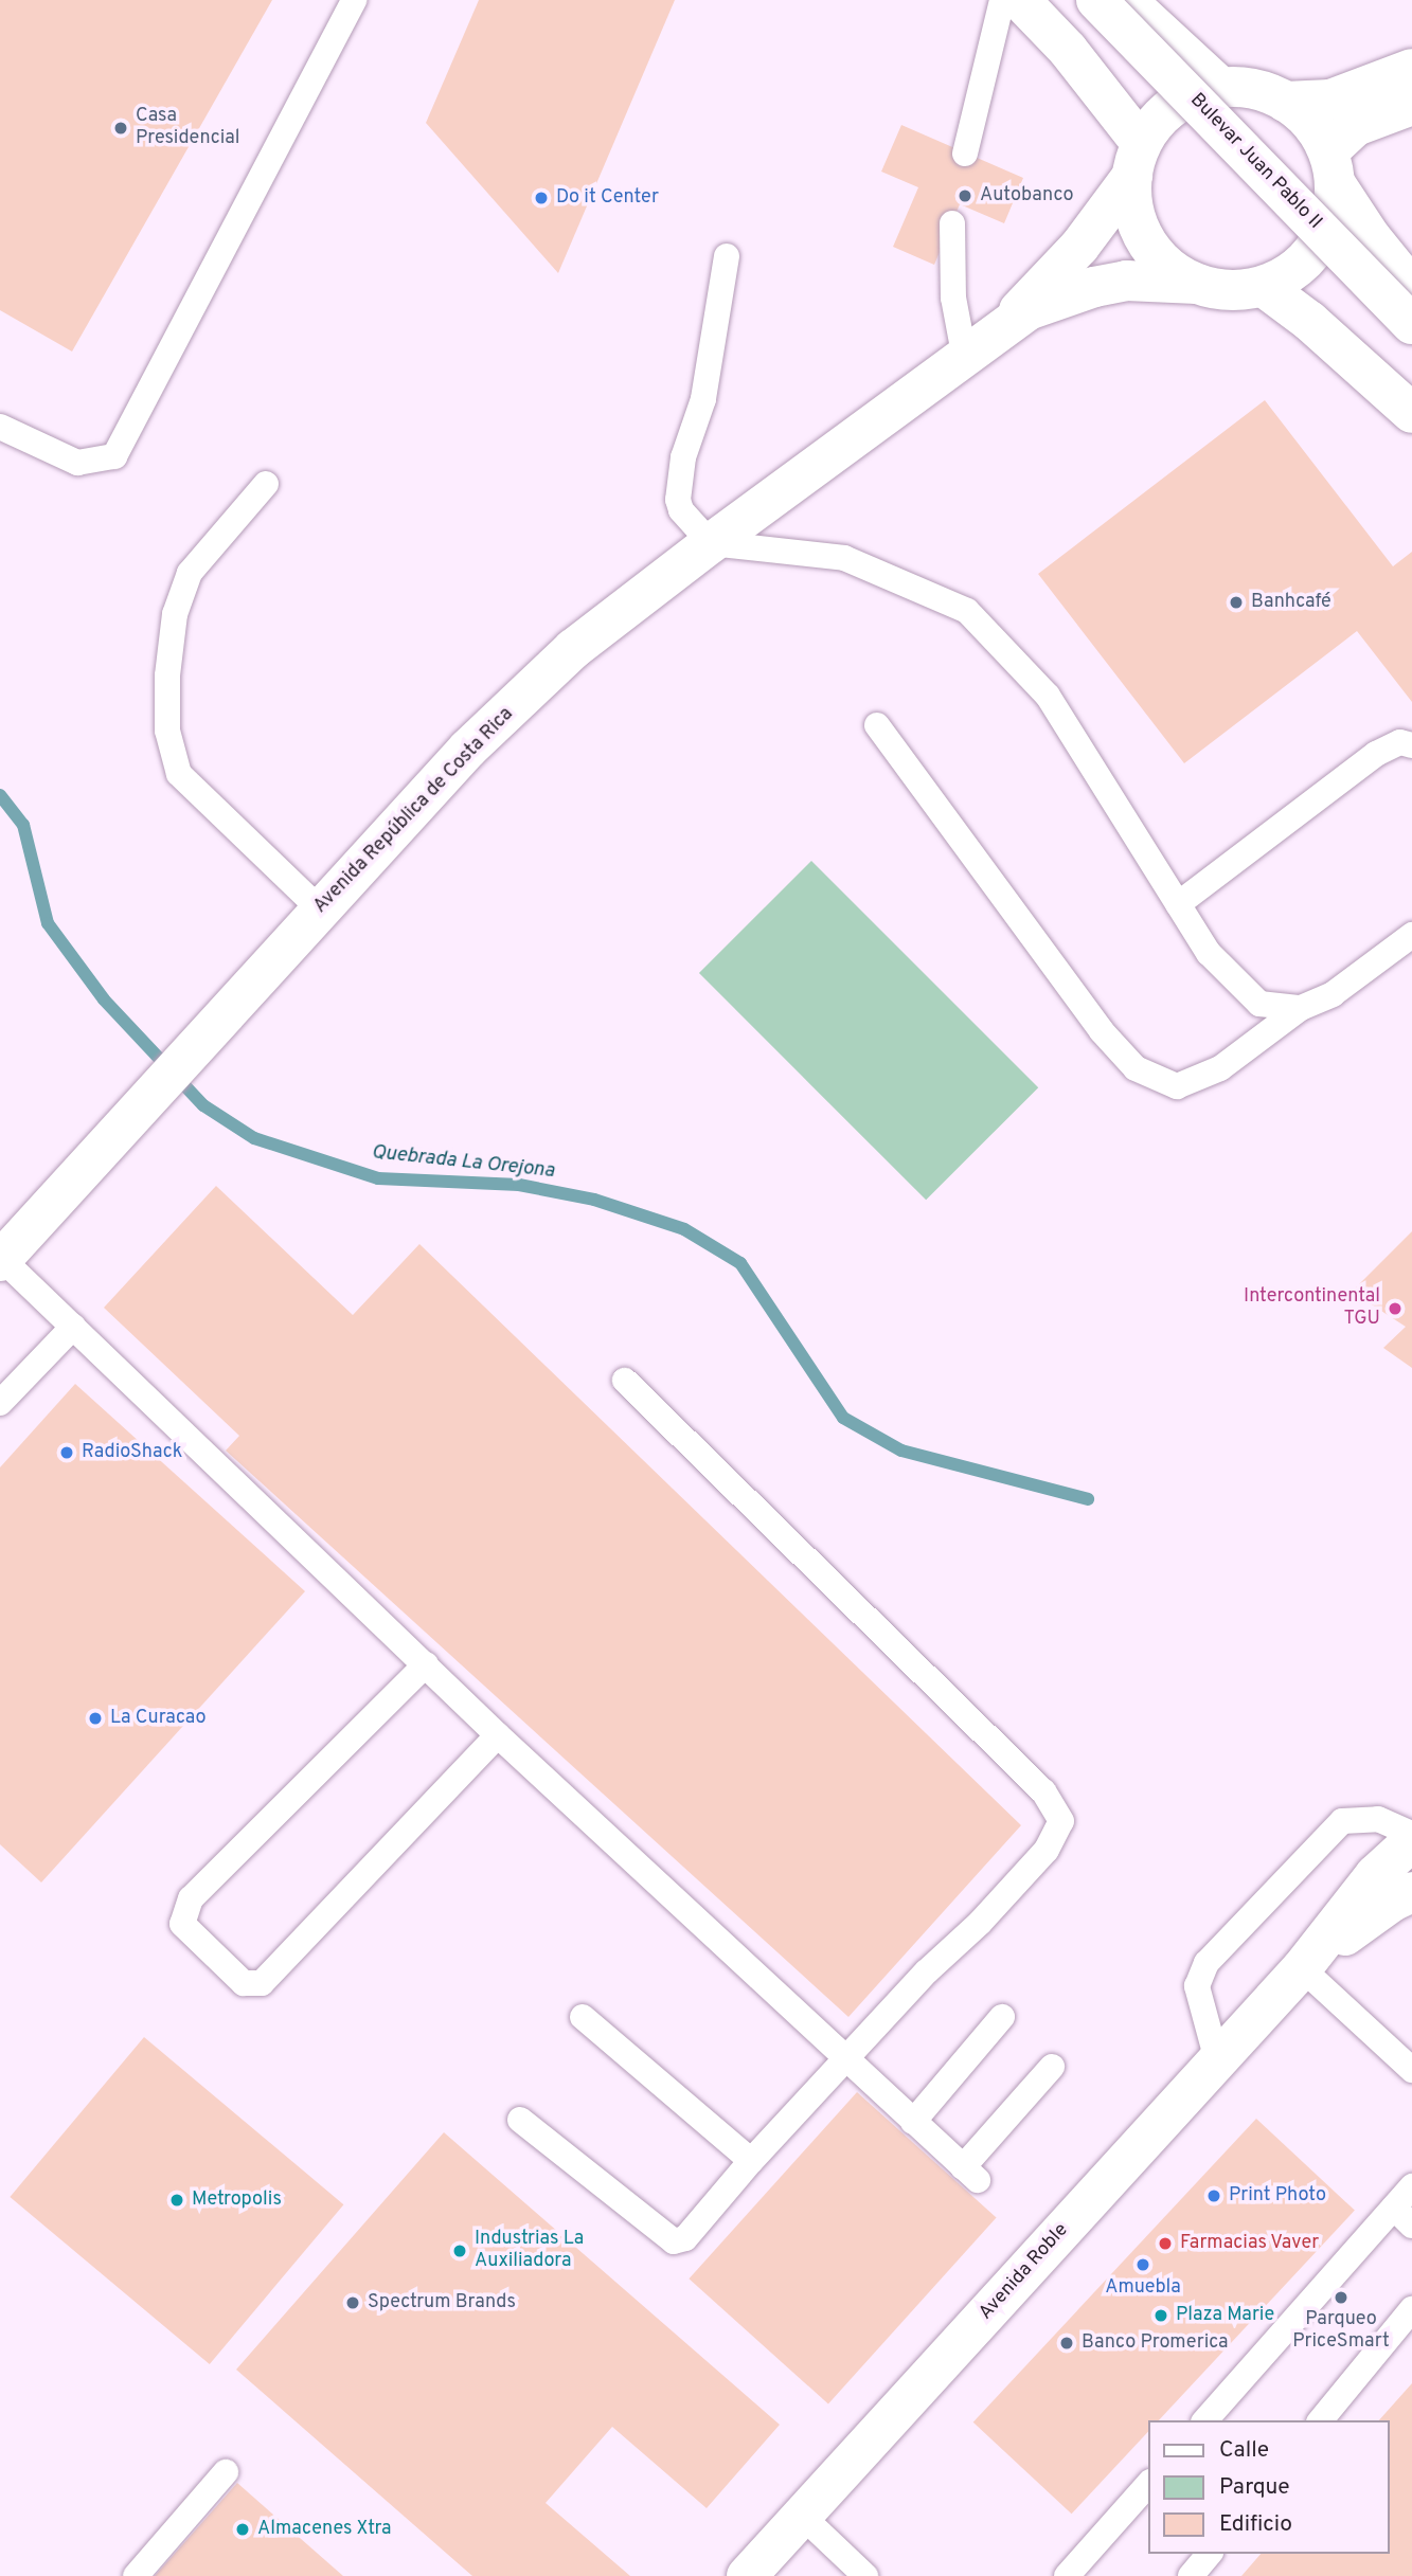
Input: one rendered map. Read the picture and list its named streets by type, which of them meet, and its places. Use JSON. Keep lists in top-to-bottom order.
{
  "streets": {
    "main road": ["Bulevar Juan Pablo II", "Avenida República de Costa Rica", "Avenida Roble"]
  },
  "crossings": [
    ["Bulevar Juan Pablo II", "Avenida República de Costa Rica"]
  ],
  "water": ["Quebrada La Orejona"],
  "places": [
    "Casa Presidencial",
    "Autobanco",
    "Do it Center",
    "Banhcafé",
    "Intercontinental TGU",
    "RadioShack",
    "La Curacao",
    "Print Photo",
    "Metropolis",
    "Farmacias Vaver",
    "Industrias La Auxiliadora",
    "Amuebla",
    "Parqueo PriceSmart",
    "Spectrum Brands",
    "Plaza Marie",
    "Banco Promerica",
    "Almacenes Xtra"
  ],
  "legend": ["Calle", "Parque", "Edificio"]
}
